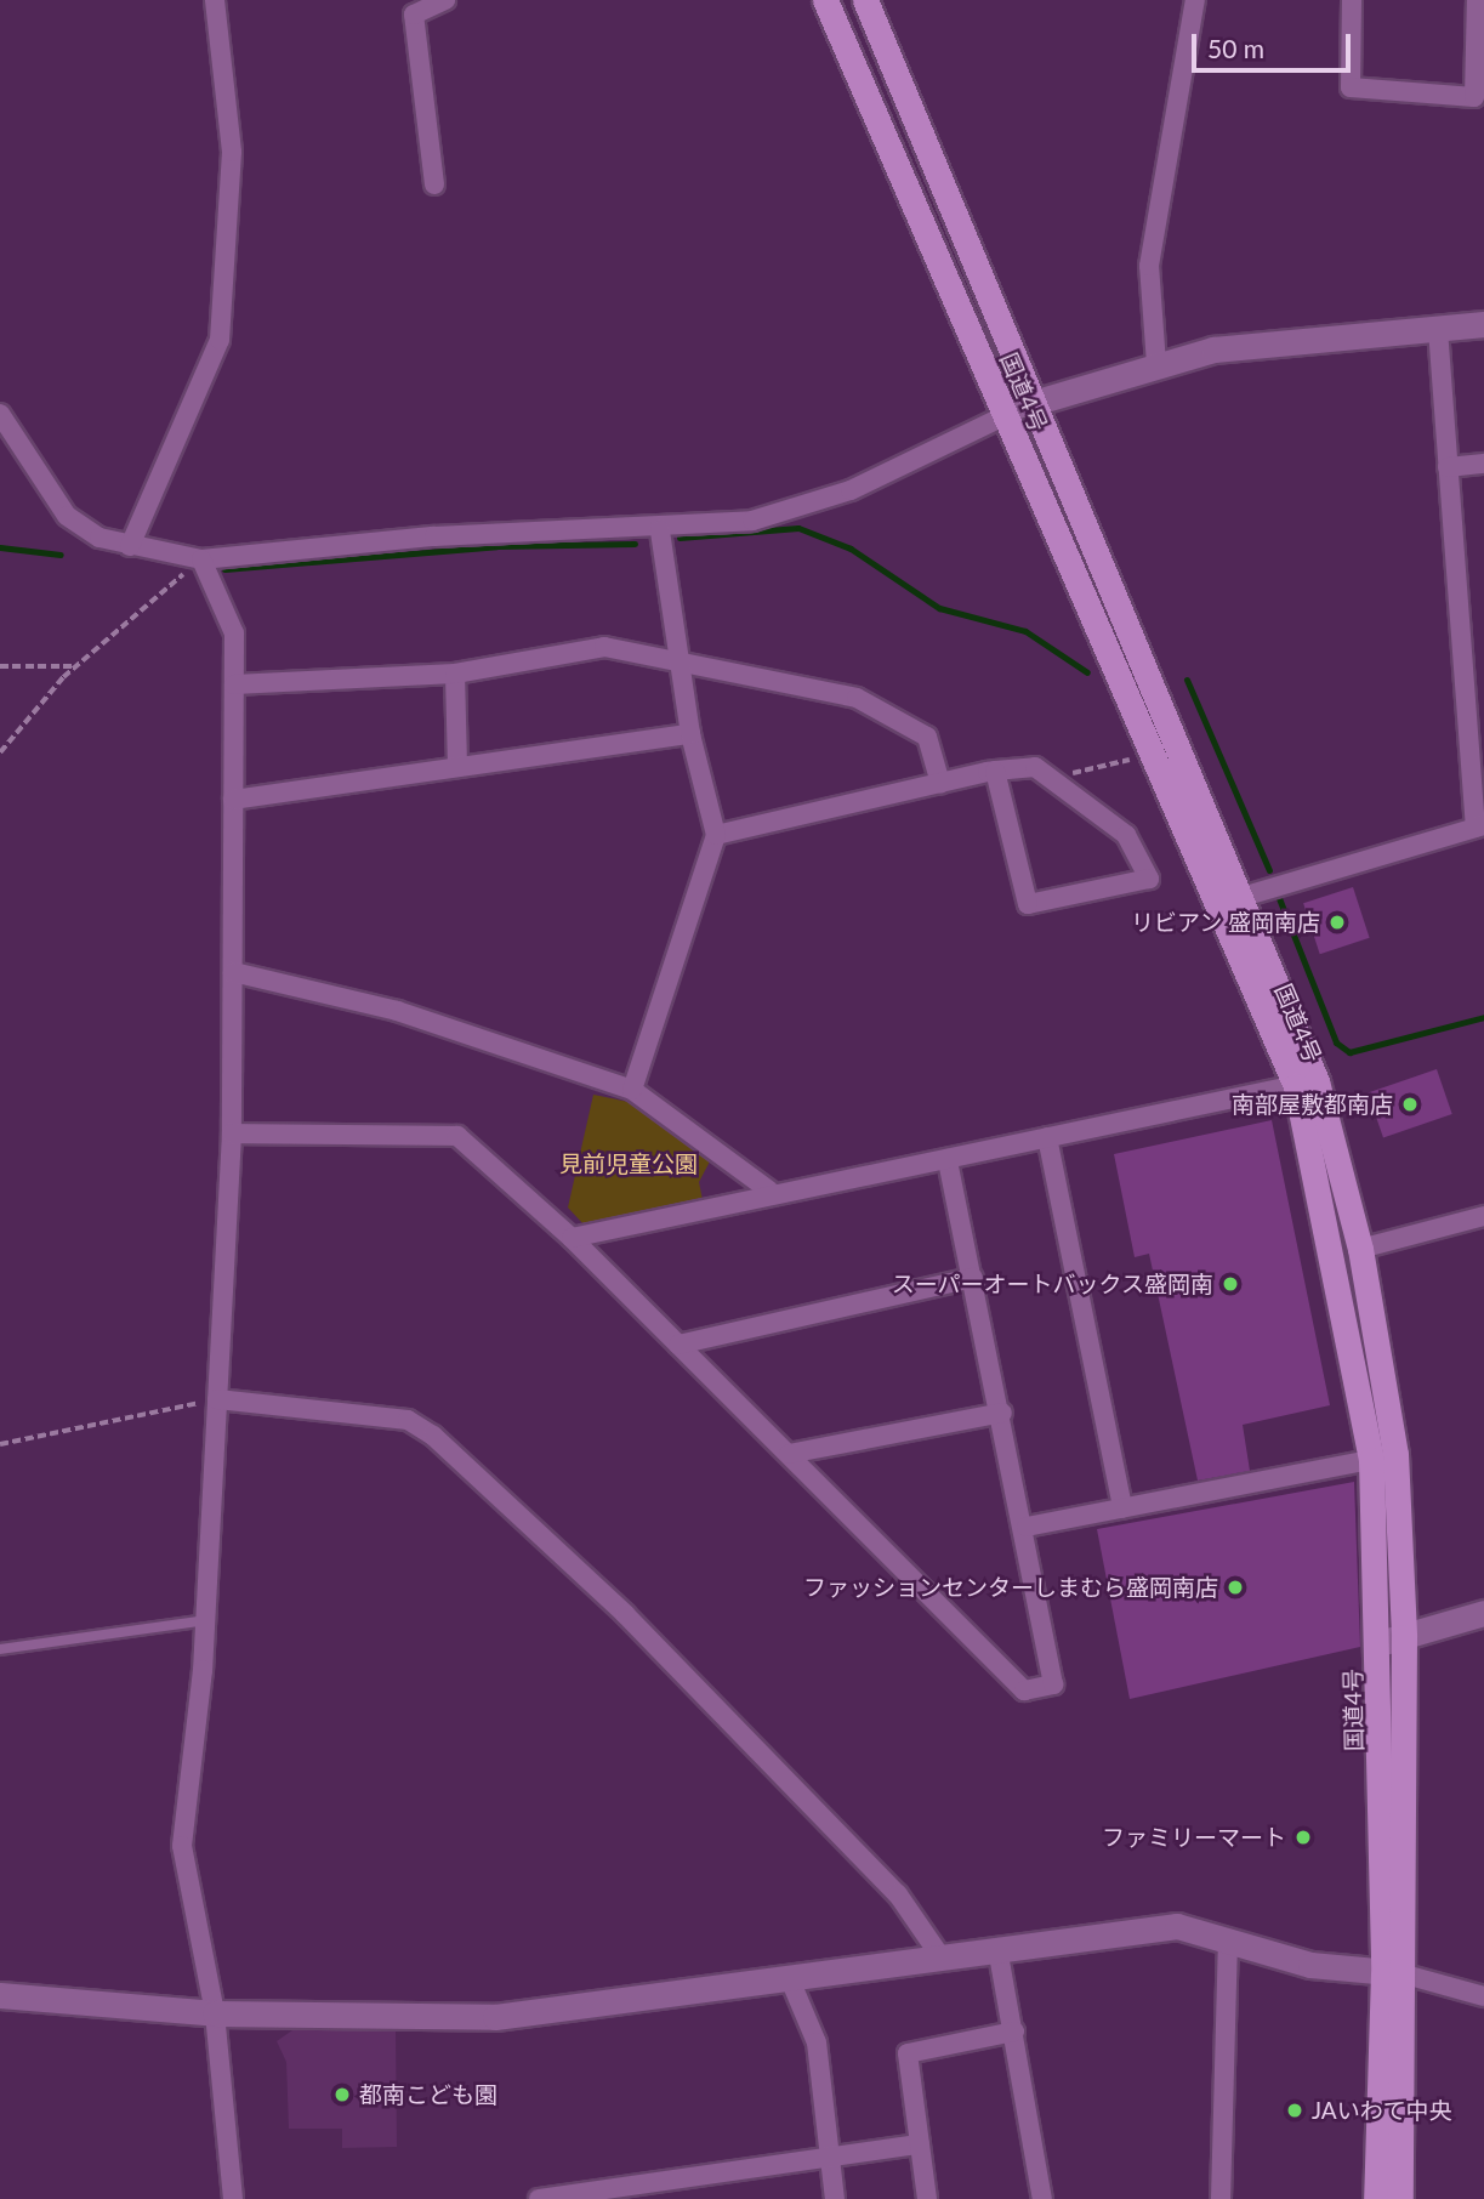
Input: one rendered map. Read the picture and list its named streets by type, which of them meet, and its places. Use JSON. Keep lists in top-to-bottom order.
{
  "streets": {
    "highway": ["国道4号"]
  },
  "parks": ["見前児童公園"],
  "places": [
    "リビアン 盛岡南店",
    "南部屋敷都南店",
    "スーパーオートバックス盛岡南",
    "ファッションセンターしまむら盛岡南店",
    "ファミリーマート",
    "都南こども園",
    "JAいわて中央"
  ],
  "scale_bar": "50 m"
}
